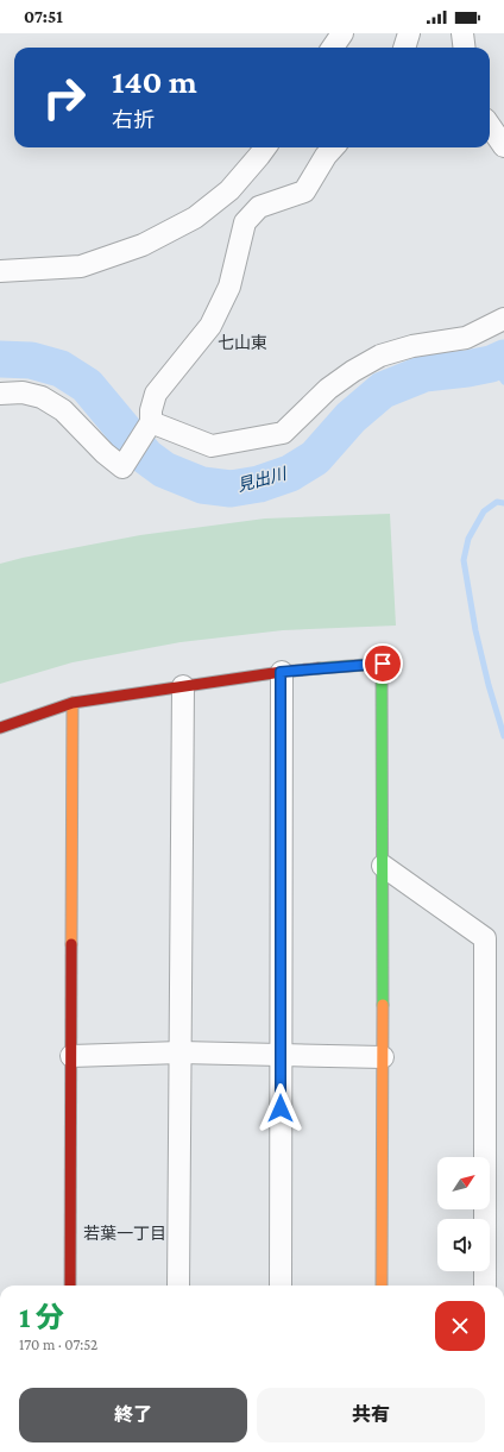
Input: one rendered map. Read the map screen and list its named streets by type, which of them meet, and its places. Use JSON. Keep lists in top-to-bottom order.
{
  "districts": ["七山東", "若葉一丁目"],
  "water": ["見出川"],
  "north": "top right",
  "page": {
    "status": "07:51",
    "turn": ["140 m", "右折"],
    "heading": ["1 分", "170 m · 07:52"],
    "buttons": ["終了", "共有"]
  }
}
